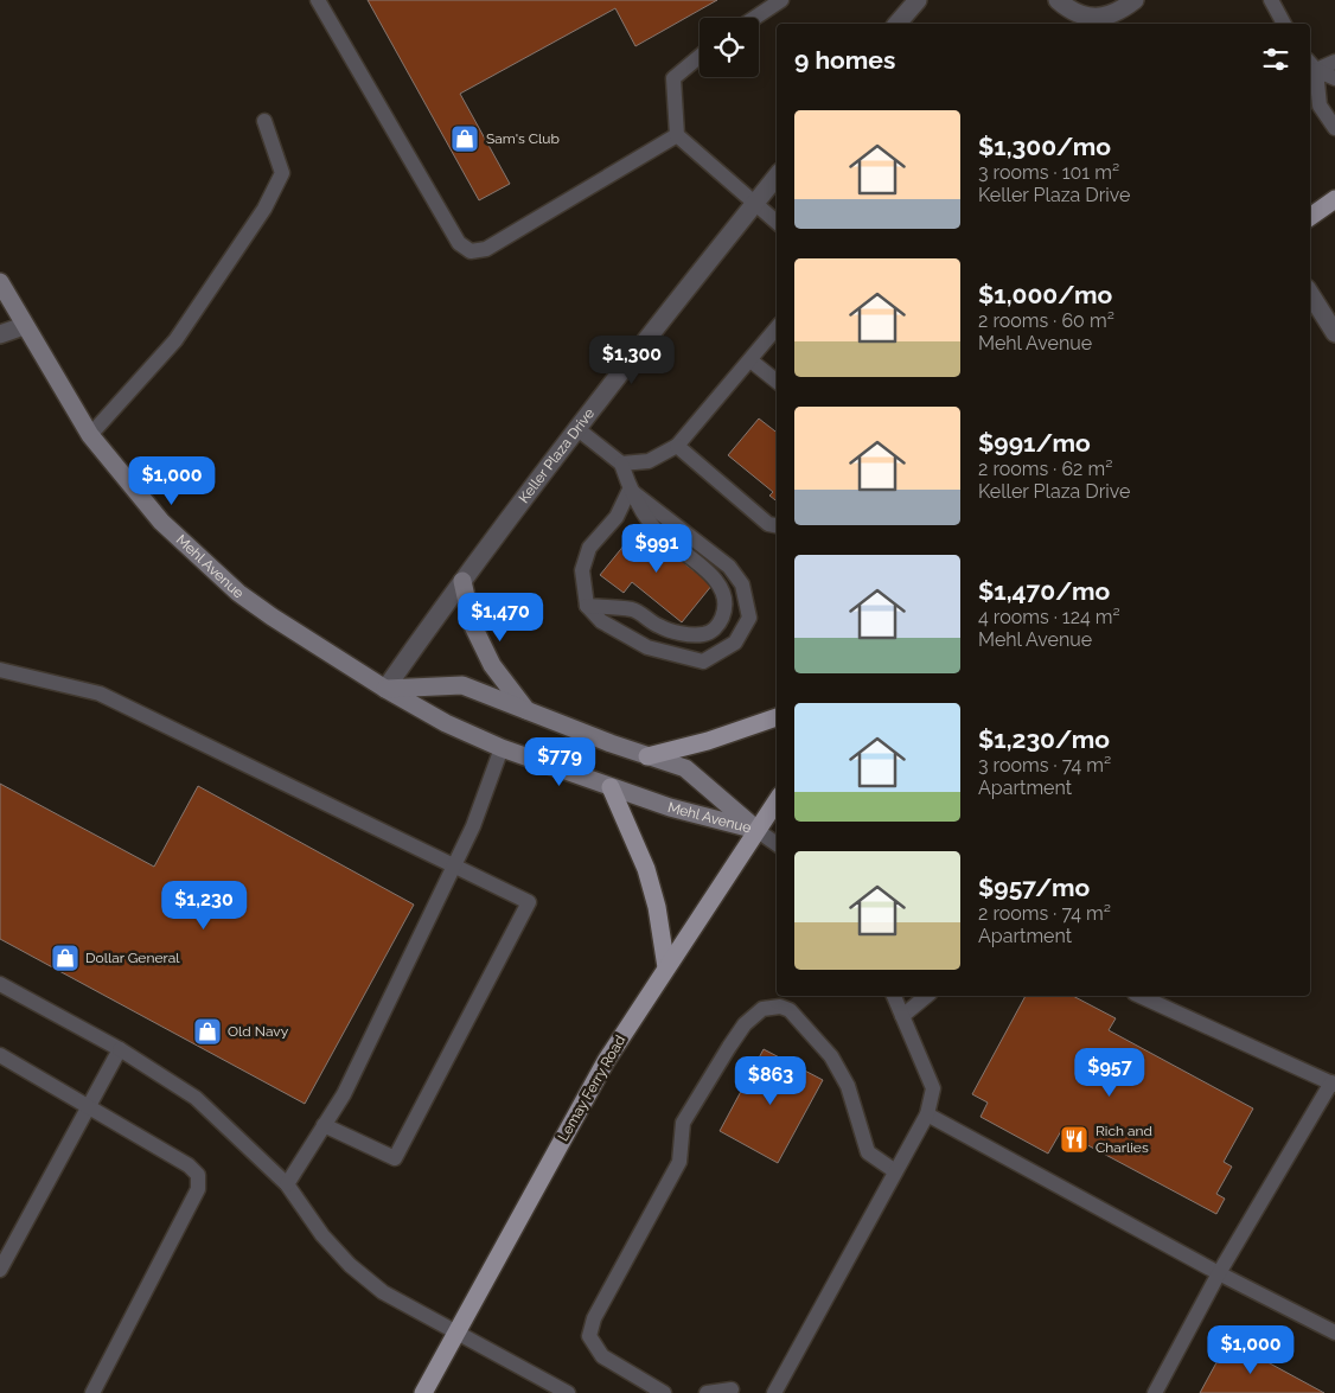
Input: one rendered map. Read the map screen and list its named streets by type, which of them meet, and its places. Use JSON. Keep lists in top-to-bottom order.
{
  "streets": {
    "main road": ["Lemay Ferry Road"],
    "street": ["Keller Plaza Drive", "Mehl Avenue"]
  },
  "crossings": [
    ["Keller Plaza Drive", "Mehl Avenue"],
    ["Mehl Avenue", "Lemay Ferry Road"]
  ],
  "places": {
    "shop": ["Sam's Club", "Dollar General", "Old Navy"],
    "restaurant": ["Rich and Charlies"]
  },
  "page": {
    "heading": "9 homes",
    "list": [
      {
        "name": "$1,300/mo",
        "note": "3 rooms · 101 m² · Keller Plaza Drive"
      },
      {
        "name": "$1,000/mo",
        "note": "2 rooms · 60 m² · Mehl Avenue"
      },
      {
        "name": "$991/mo",
        "note": "2 rooms · 62 m² · Keller Plaza Drive"
      },
      {
        "name": "$1,470/mo",
        "note": "4 rooms · 124 m² · Mehl Avenue"
      },
      {
        "name": "$1,230/mo",
        "note": "3 rooms · 74 m² · Apartment"
      },
      {
        "name": "$957/mo",
        "note": "2 rooms · 74 m² · Apartment"
      }
    ],
    "price": [
      "$1,300",
      "$1,000",
      "$991",
      "$1,470",
      "$779",
      "$1,230",
      "$957",
      "$863",
      "$1,000"
    ]
  }
}
